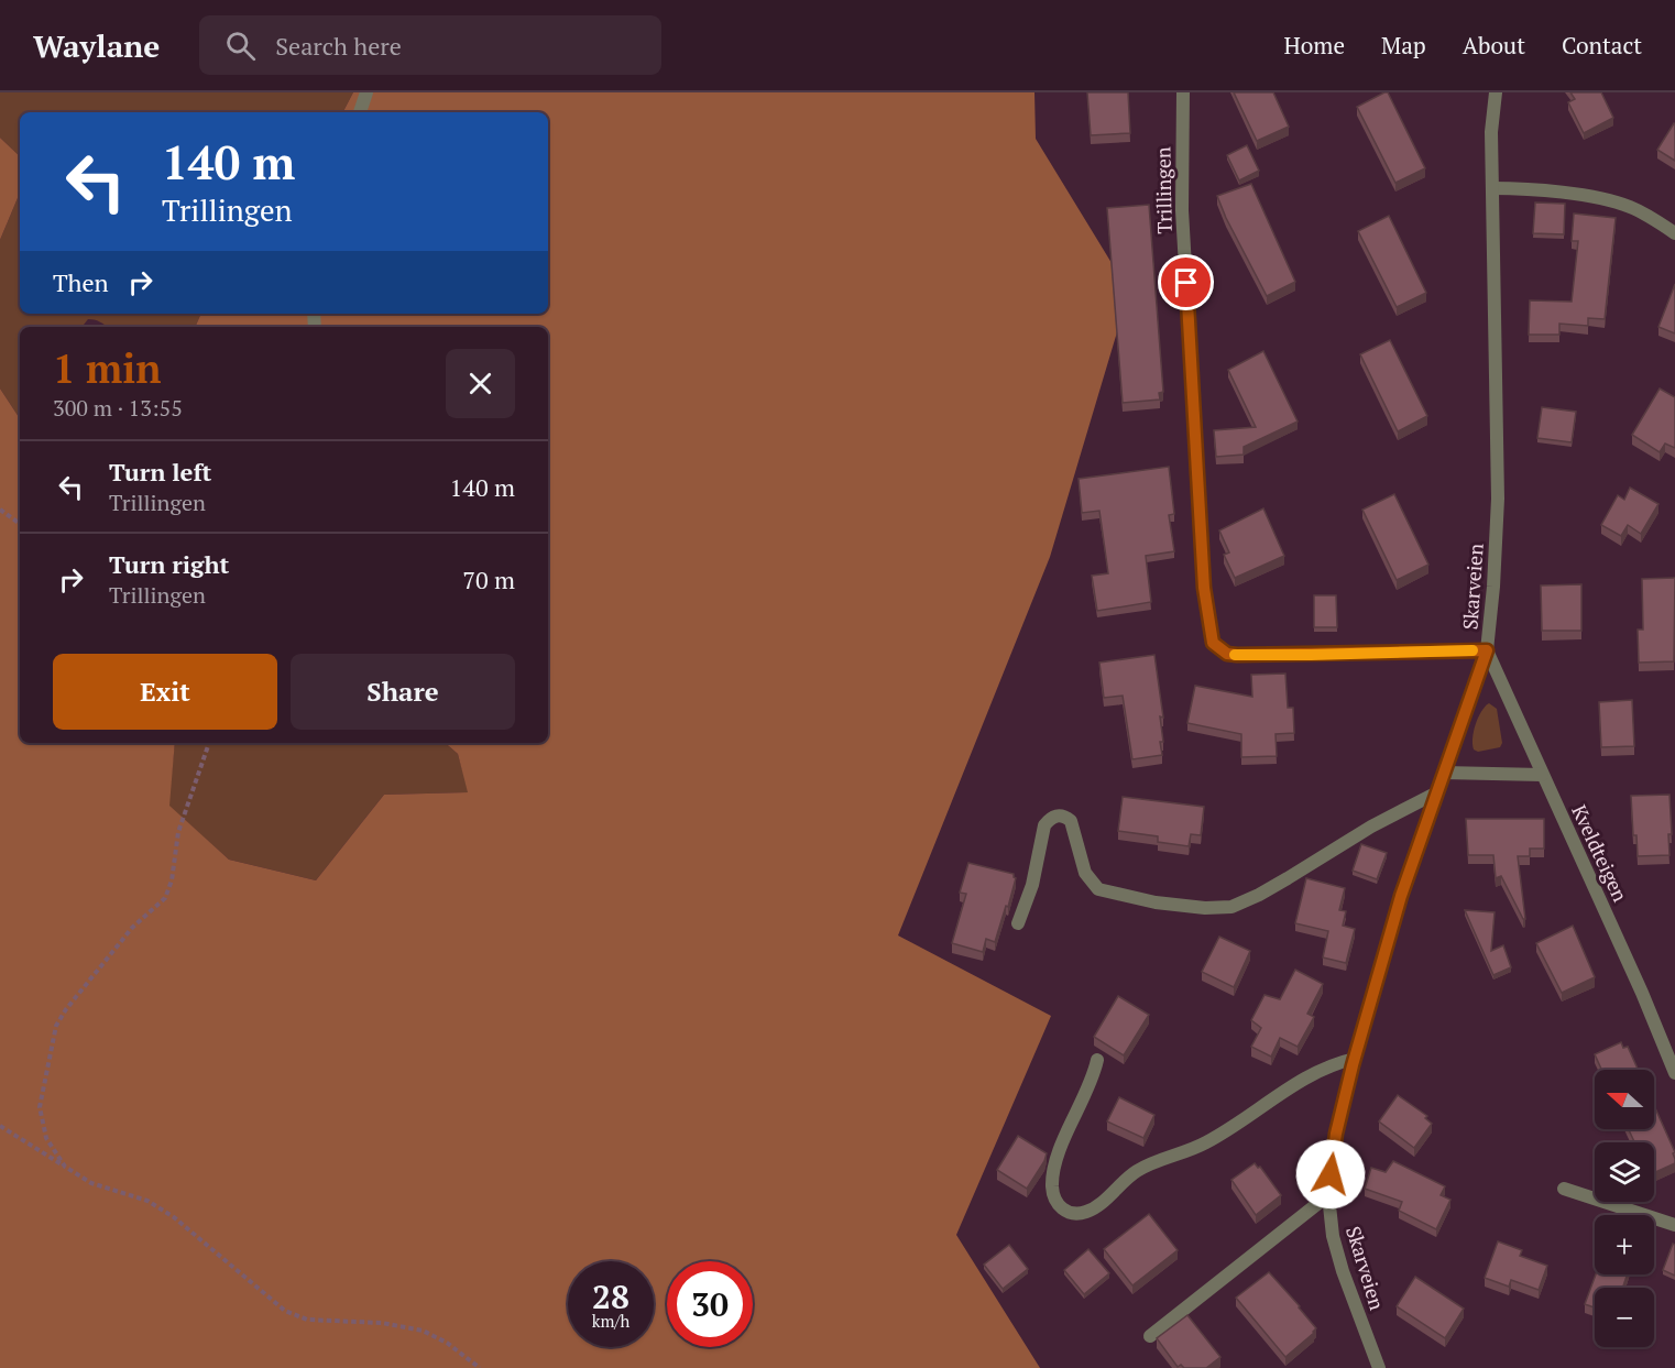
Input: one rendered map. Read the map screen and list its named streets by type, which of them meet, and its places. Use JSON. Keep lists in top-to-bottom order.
{
  "streets": {
    "street": ["Trillingen", "Skarveien", "Kveldteigen"]
  },
  "crossings": [
    ["Trillingen", "Skarveien"],
    ["Trillingen", "Kveldteigen"],
    ["Skarveien", "Kveldteigen"]
  ],
  "north": "left",
  "page": {
    "header": "Waylane",
    "search": "Search here",
    "nav": [
      "Home",
      "Map",
      "About",
      "Contact"
    ],
    "turn": ["140 m", "Trillingen"],
    "then": "Then",
    "heading": ["1 min", "300 m · 13:55"],
    "list": [
      {
        "name": "Turn left",
        "note": "Trillingen",
        "value": "140 m"
      },
      {
        "name": "Turn right",
        "note": "Trillingen",
        "value": "70 m"
      }
    ],
    "buttons": ["Exit", "Share"],
    "map_buttons": ["+", "−"],
    "speed": "28 km/h",
    "limit": "30"
  }
}
